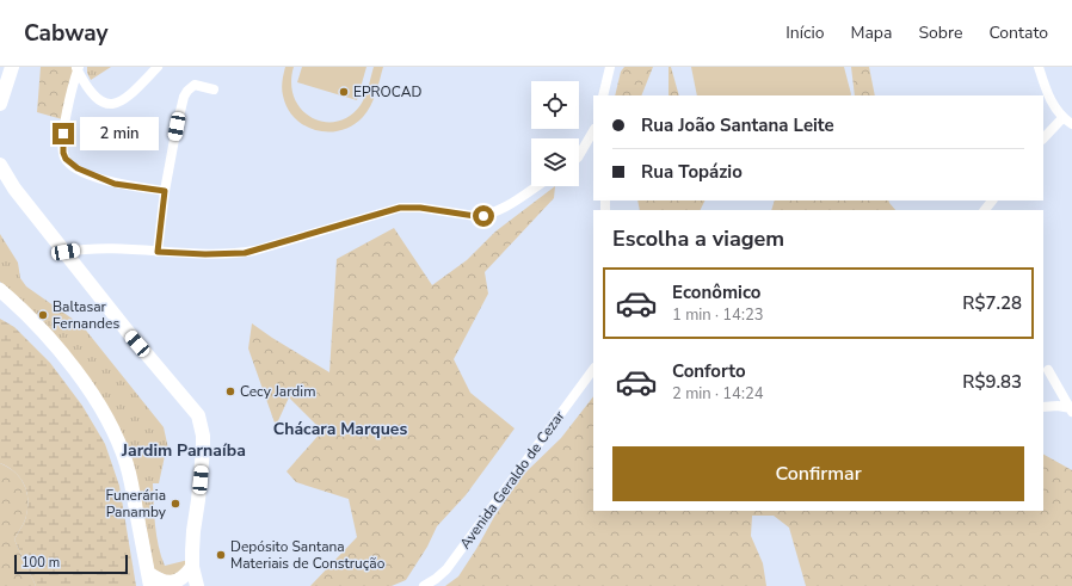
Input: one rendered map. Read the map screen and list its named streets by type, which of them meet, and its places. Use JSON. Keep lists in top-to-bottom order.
{
  "streets": {
    "street": ["Avenida Geraldo de Cezar"]
  },
  "districts": ["Chácara Marques", "Jardim Parnaíba"],
  "places": [
    "EPROCAD",
    "Baltasar Fernandes",
    "Cecy Jardim",
    "Funerária Panamby",
    "Depósito Santana Materiais de Construção"
  ],
  "scale_bar": "100 m",
  "page": {
    "header": "Cabway",
    "nav": [
      "Início",
      "Mapa",
      "Sobre",
      "Contato"
    ],
    "banner": ["Rua João Santana Leite", "Rua Topázio"],
    "bubble": "2 min",
    "heading": "Escolha a viagem",
    "list": [
      {
        "name": "Econômico",
        "note": "1 min · 14:23",
        "value": "R$7.28"
      },
      {
        "name": "Conforto",
        "note": "2 min · 14:24",
        "value": "R$9.83"
      }
    ],
    "buttons": "Confirmar",
    "scale": "100 m"
  }
}
